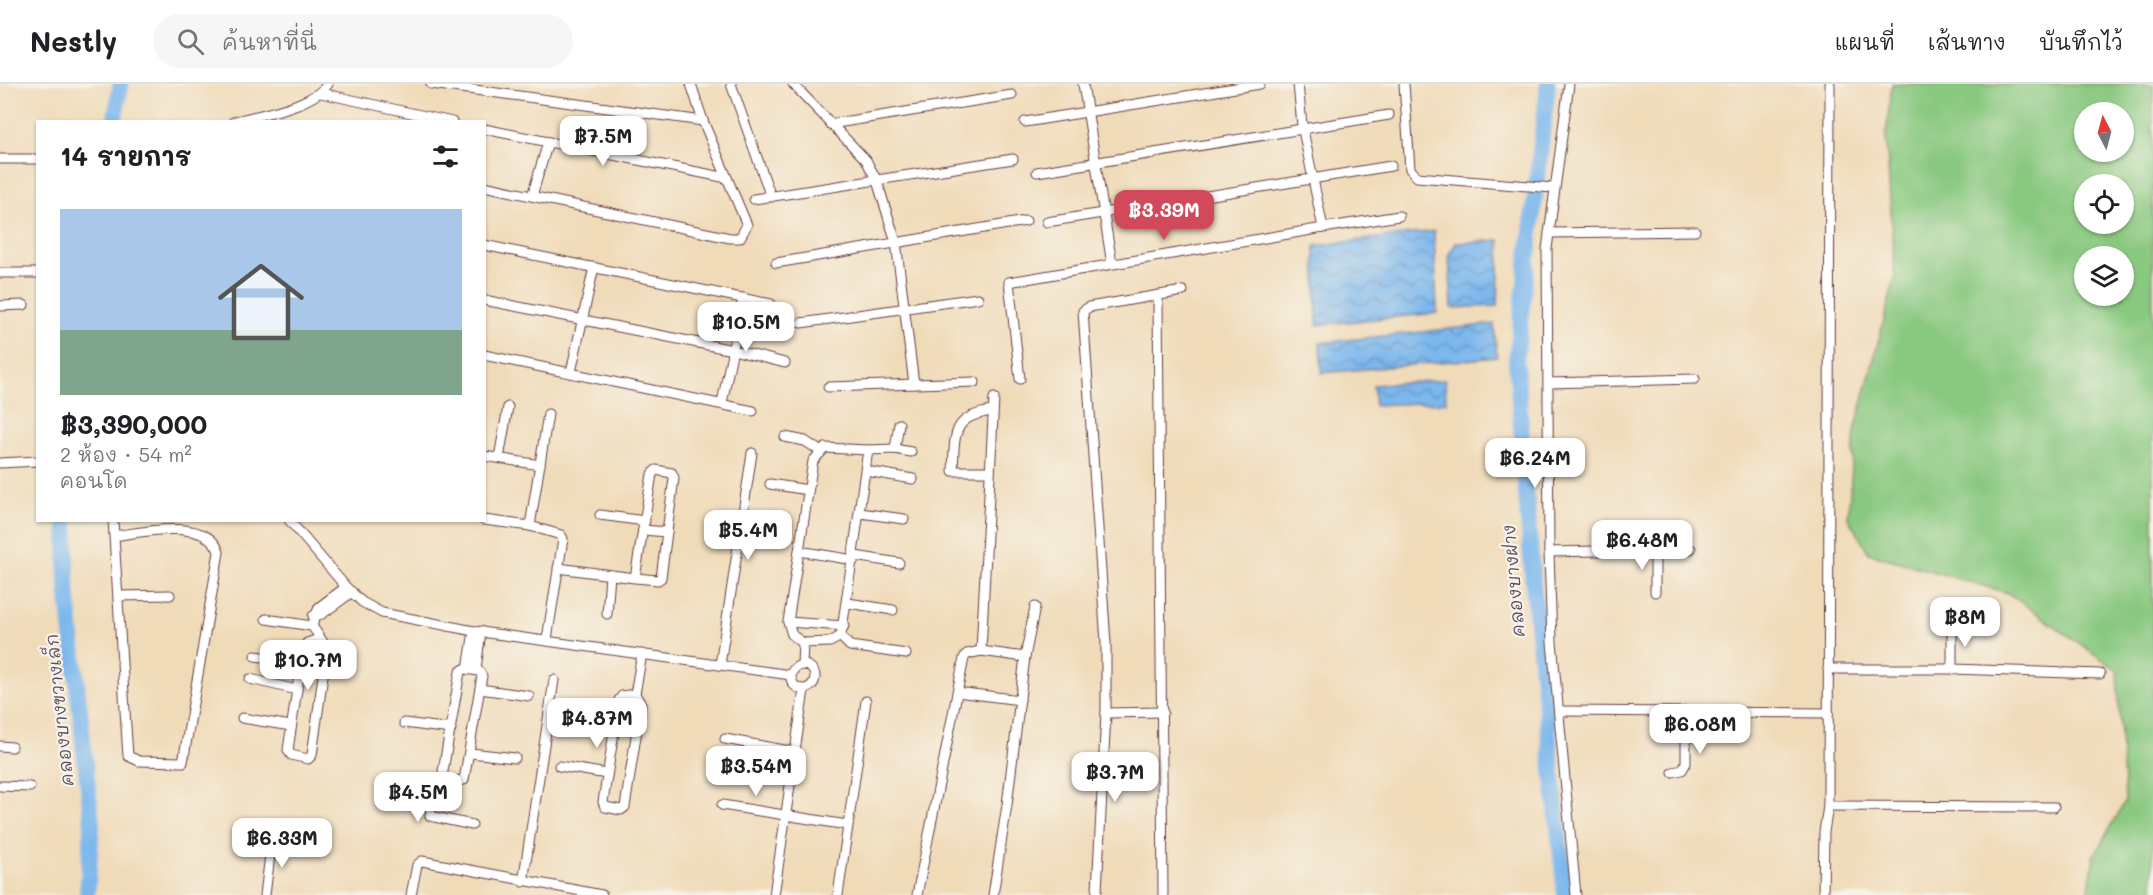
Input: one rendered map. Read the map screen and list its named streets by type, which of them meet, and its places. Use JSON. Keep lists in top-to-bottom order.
{
  "water": ["คลองบางฝาง", "คลองบางขวางเล็ก"],
  "north": "top",
  "page": {
    "header": "Nestly",
    "search": "ค้นหาที่นี่",
    "nav": ["แผนที่", "เส้นทาง", "บันทึกไว้"],
    "price": [
      "฿7.5M",
      "฿3.39M",
      "฿10.5M",
      "฿6.24M",
      "฿5.4M",
      "฿6.48M",
      "฿8M",
      "฿10.7M",
      "฿4.87M",
      "฿6.08M",
      "฿3.54M",
      "฿3.7M",
      "฿4.5M",
      "฿6.33M"
    ],
    "heading": "14 รายการ",
    "list": [
      {
        "name": "฿3,390,000",
        "note": "2 ห้อง · 54 m² · คอนโด"
      }
    ]
  }
}
